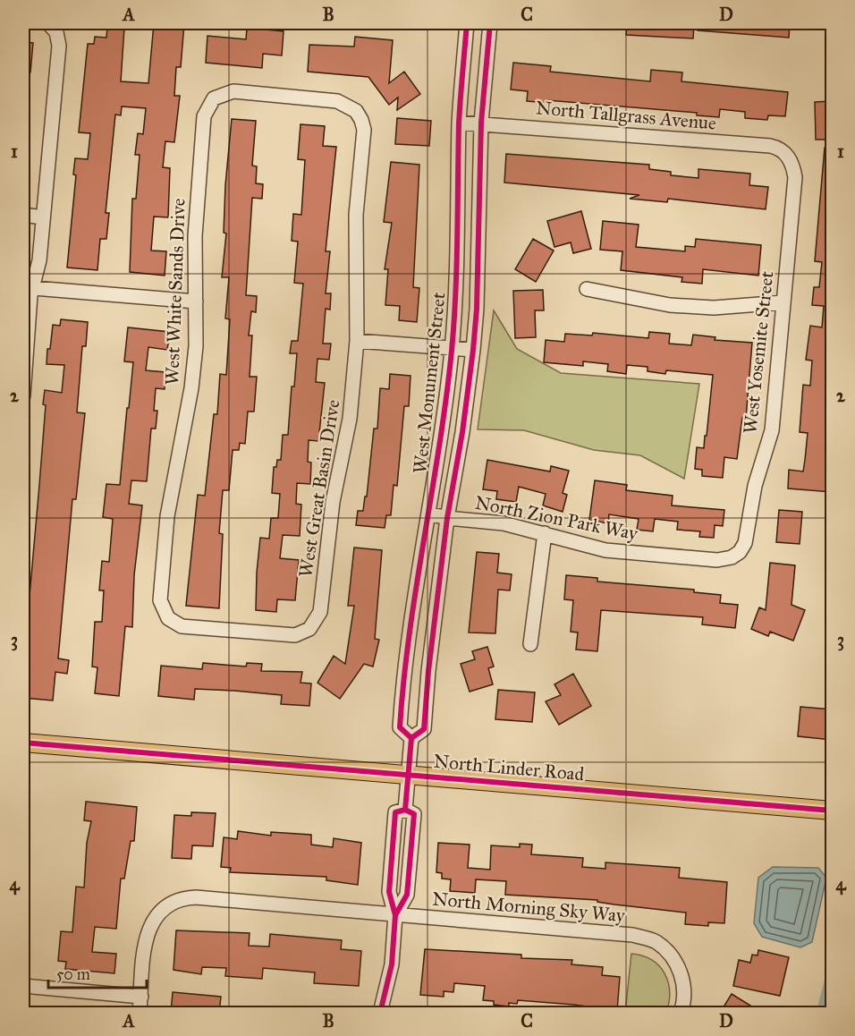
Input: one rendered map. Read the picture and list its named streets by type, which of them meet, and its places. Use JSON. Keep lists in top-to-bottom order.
{
  "streets": {
    "main road": ["North Linder Road"],
    "street": [
      "North Tallgrass Avenue",
      "West White Sands Drive",
      "West Yosemite Street",
      "West Monument Street",
      "West Great Basin Drive",
      "North Zion Park Way",
      "North Morning Sky Way"
    ]
  },
  "crossings": [
    ["North Tallgrass Avenue", "West Yosemite Street"],
    ["North Tallgrass Avenue", "West Monument Street"],
    ["West White Sands Drive", "West Great Basin Drive"],
    ["West Yosemite Street", "North Zion Park Way"],
    ["West Monument Street", "North Zion Park Way"],
    ["West Monument Street", "North Linder Road"],
    ["West Monument Street", "North Morning Sky Way"]
  ],
  "scale_bar": "50 m",
  "grid": {
    "columns": [
      "A",
      "B",
      "C",
      "D"
    ],
    "rows": [
      "1",
      "2",
      "3",
      "4"
    ]
  }
}
